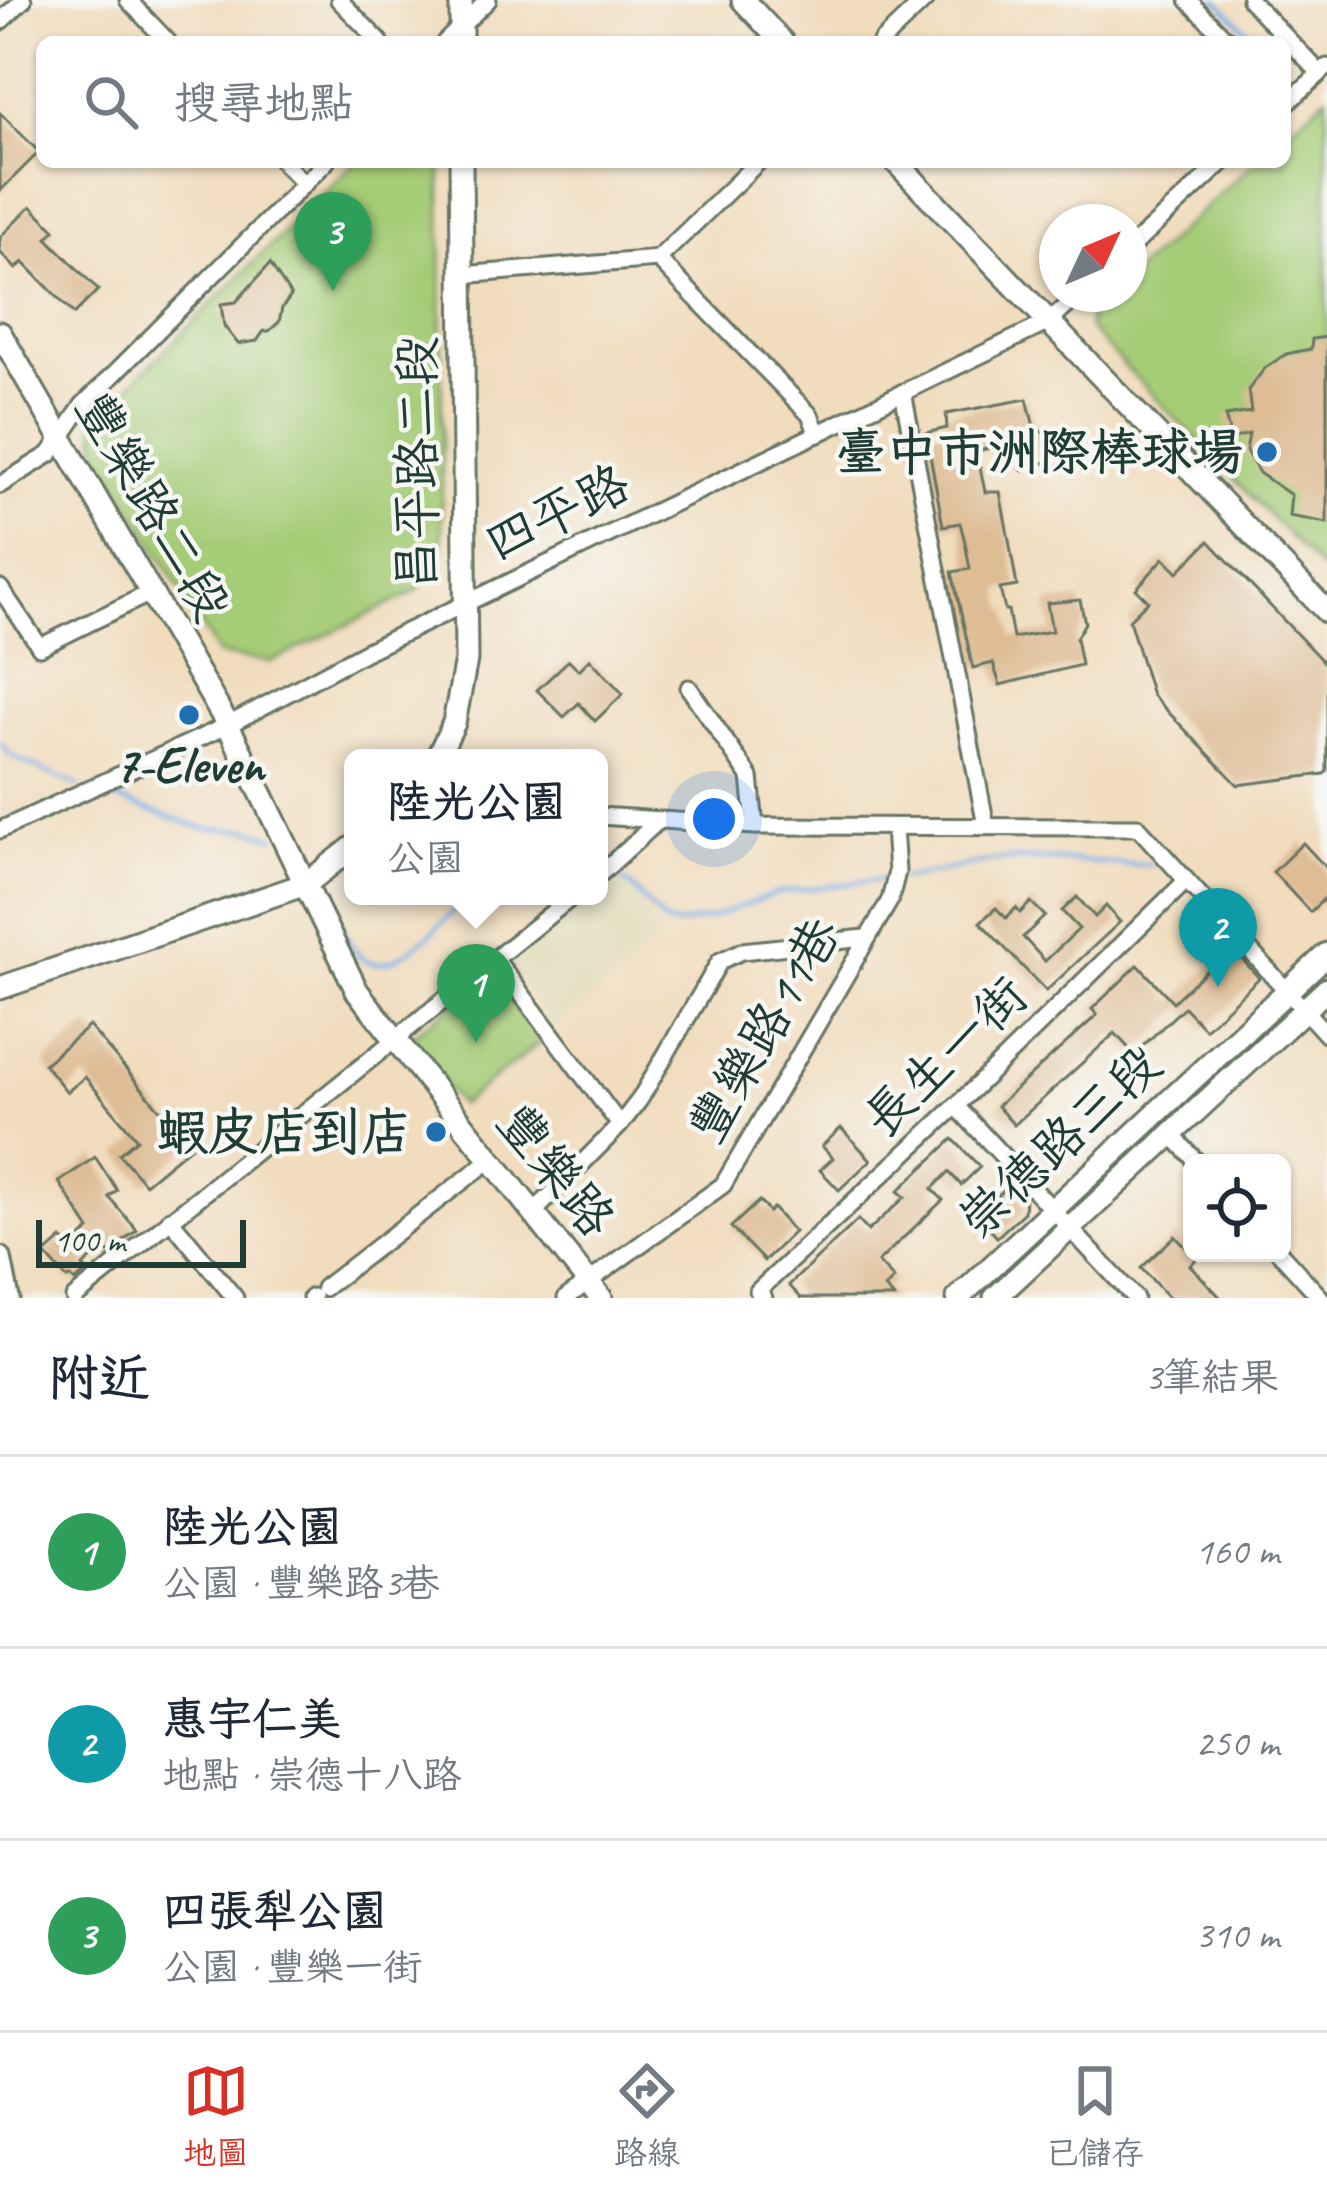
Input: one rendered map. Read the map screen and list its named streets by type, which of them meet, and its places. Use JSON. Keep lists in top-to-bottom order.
{
  "streets": {
    "street": [
      "昌平路二段",
      "豐樂路二段",
      "四平路",
      "豐樂路11巷",
      "長生一街",
      "崇德路三段",
      "豐樂路"
    ]
  },
  "crossings": [
    ["昌平路二段", "四平路"],
    ["豐樂路二段", "四平路"],
    ["豐樂路二段", "豐樂路"],
    ["四平路", "豐樂路"],
    ["豐樂路11巷", "豐樂路"]
  ],
  "places": ["臺中市洲際棒球場", "7-Eleven", "蝦皮店到店"],
  "scale_bar": "100 m",
  "north": "top right",
  "page": {
    "search": "搜尋地點",
    "pins": ["3", "2", "1"],
    "popup": ["陸光公園", "公園"],
    "scale": "100 m",
    "heading": ["附近", "3筆結果"],
    "list": [
      {
        "mark": "1",
        "name": "陸光公園",
        "note": "公園 · 豐樂路3巷",
        "value": "160 m"
      },
      {
        "mark": "2",
        "name": "惠宇仁美",
        "note": "地點 · 崇德十八路",
        "value": "250 m"
      },
      {
        "mark": "3",
        "name": "四張犁公園",
        "note": "公園 · 豐樂一街",
        "value": "310 m"
      }
    ],
    "nav": ["地圖", "路線", "已儲存"]
  }
}
